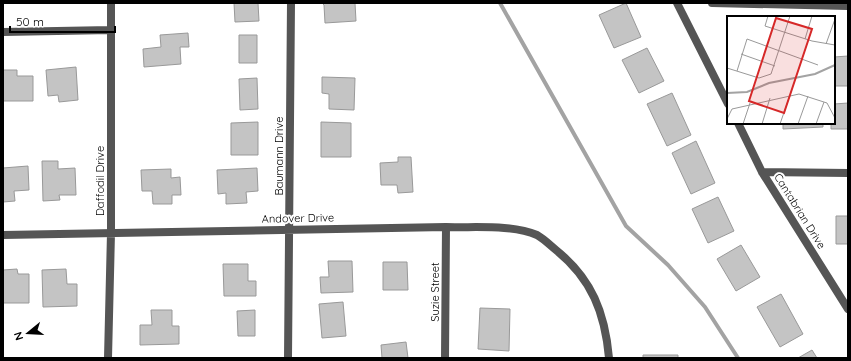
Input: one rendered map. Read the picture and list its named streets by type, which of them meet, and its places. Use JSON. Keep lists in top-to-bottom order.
{
  "streets": {
    "street": [
      "Baumann Drive",
      "Daffodil Drive",
      "Cantabrian Drive",
      "Andover Drive",
      "Suzie Street"
    ]
  },
  "crossings": [
    ["Baumann Drive", "Andover Drive"],
    ["Daffodil Drive", "Andover Drive"],
    ["Andover Drive", "Suzie Street"]
  ],
  "scale_bar": "50 m",
  "north": "left"
}
